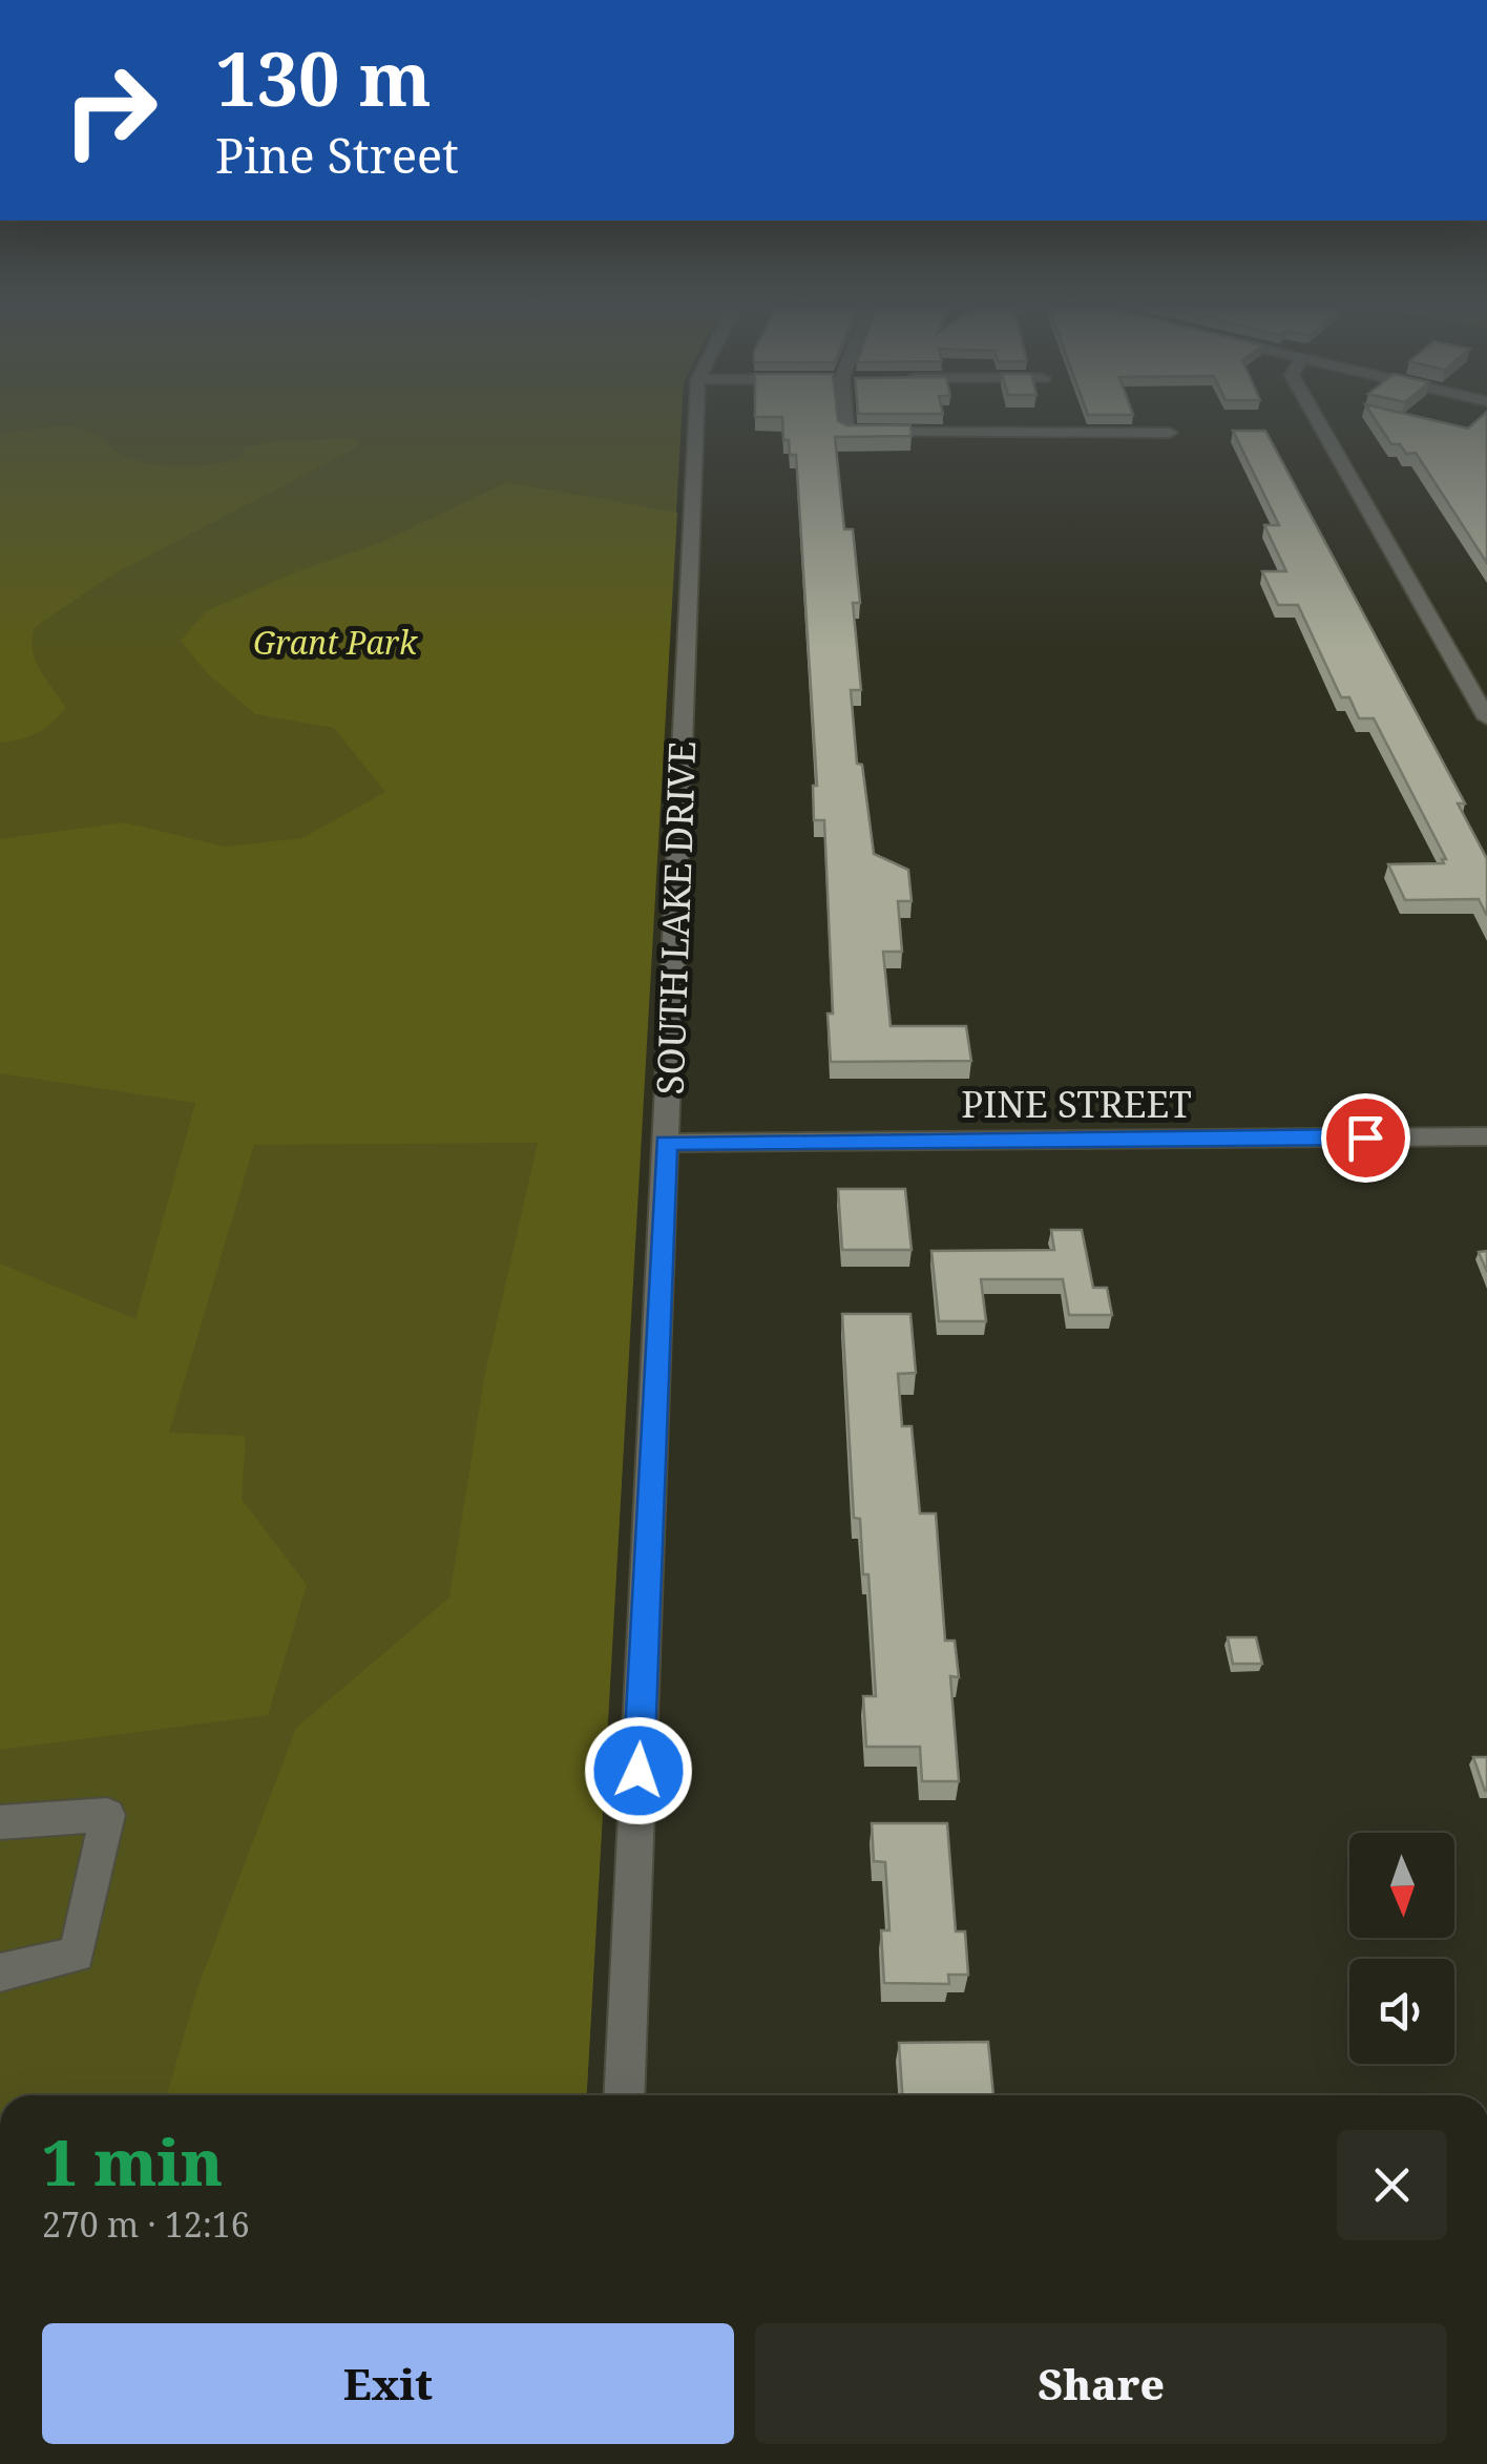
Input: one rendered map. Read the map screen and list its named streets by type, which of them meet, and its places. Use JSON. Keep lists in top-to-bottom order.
{
  "streets": {
    "street": ["SOUTH LAKE DRIVE", "PINE STREET"]
  },
  "crossings": [
    ["SOUTH LAKE DRIVE", "PINE STREET"]
  ],
  "parks": ["Grant Park"],
  "north": "bottom",
  "page": {
    "turn": ["130 m", "Pine Street"],
    "heading": ["1 min", "270 m · 12:16"],
    "buttons": ["Exit", "Share"]
  }
}
